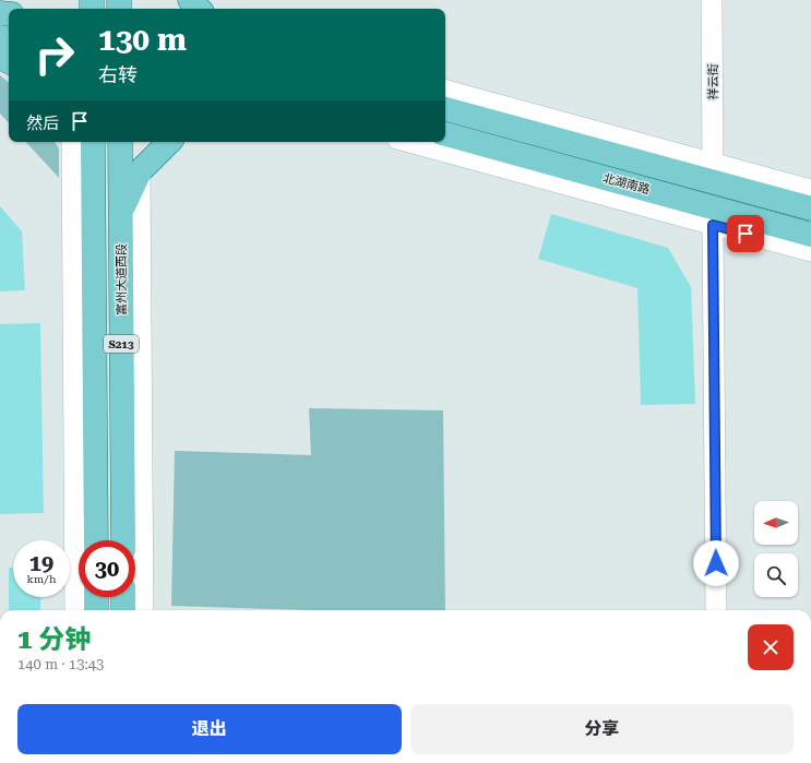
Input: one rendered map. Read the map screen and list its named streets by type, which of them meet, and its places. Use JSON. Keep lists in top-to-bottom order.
{
  "streets": {
    "main road": ["北湖南路", "富州大道西段", "S213"],
    "street": ["祥云街"]
  },
  "north": "left",
  "page": {
    "turn": ["130 m", "右转"],
    "then": "然后",
    "speed": "19 km/h",
    "limit": "30",
    "heading": ["1 分钟", "140 m · 13:43"],
    "buttons": ["退出", "分享"]
  }
}
